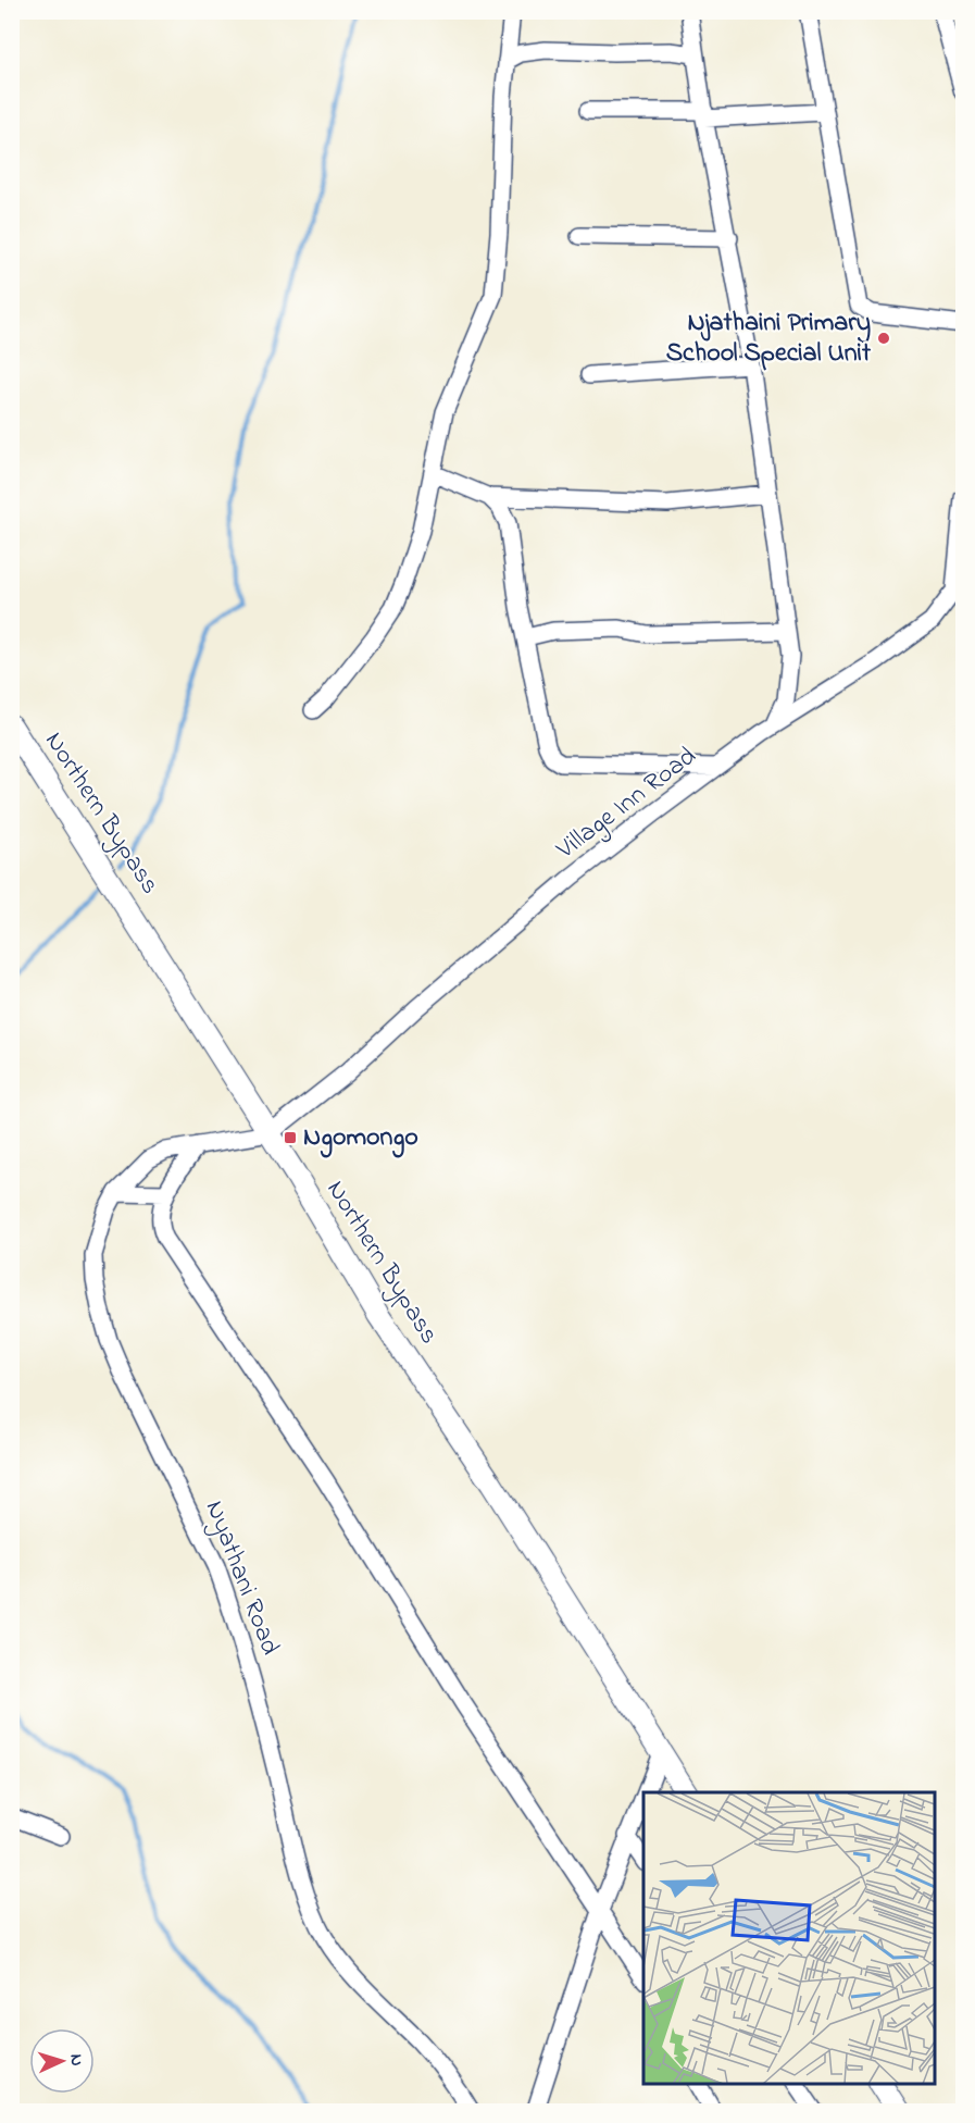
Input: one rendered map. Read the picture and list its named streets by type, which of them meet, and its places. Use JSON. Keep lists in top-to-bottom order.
{
  "streets": {
    "main road": ["Northern Bypass"],
    "street": ["Village Inn Road", "Nyathani Road"]
  },
  "crossings": [
    ["Village Inn Road", "Northern Bypass"],
    ["Village Inn Road", "Nyathani Road"],
    ["Northern Bypass", "Nyathani Road"]
  ],
  "places": {
    "other": ["Njathaini Primary School Special Unit"],
    "transit": ["Ngomongo"]
  },
  "north": "right"
}
